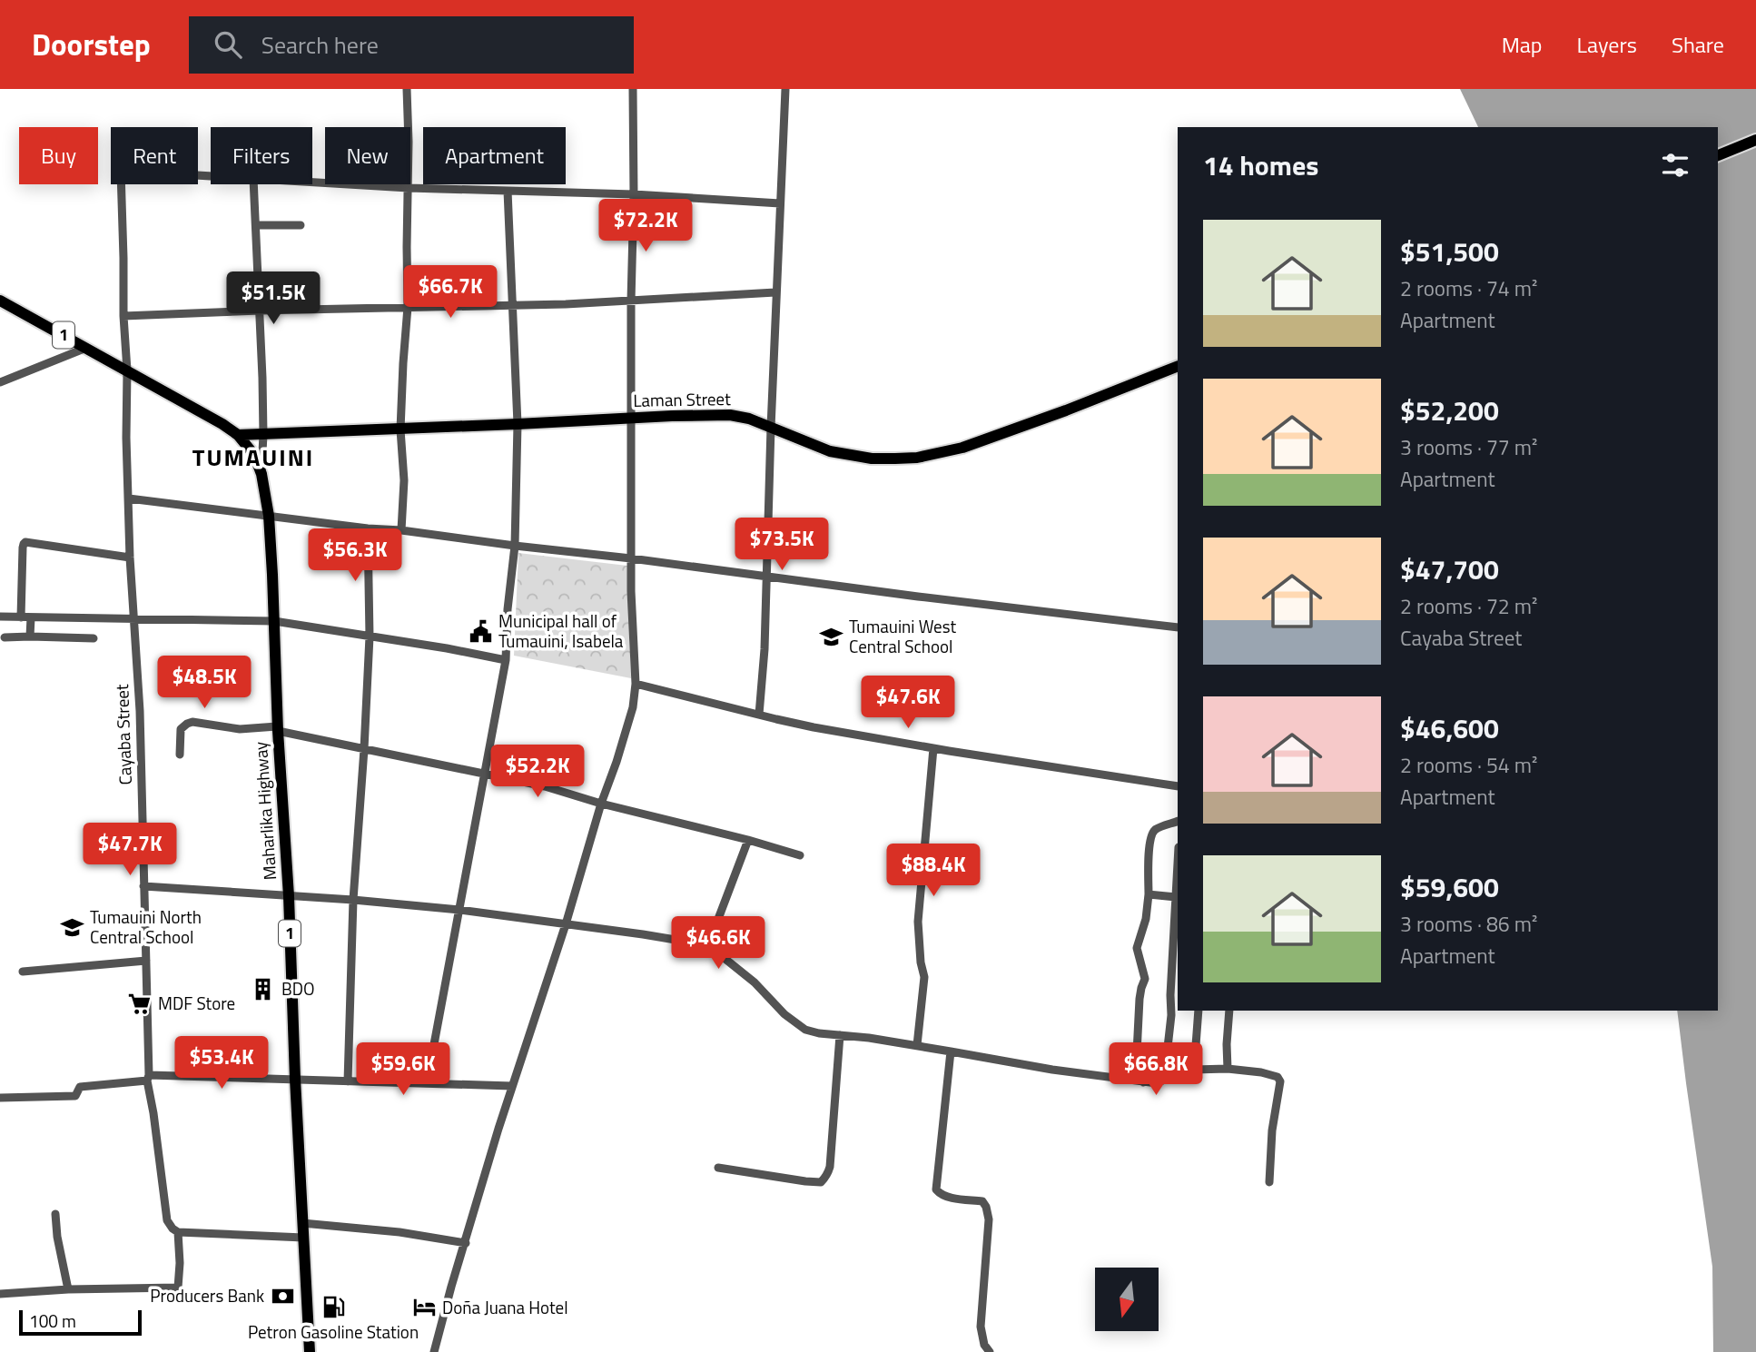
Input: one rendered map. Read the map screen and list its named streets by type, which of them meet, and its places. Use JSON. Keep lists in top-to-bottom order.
{
  "streets": {
    "main road": ["1", "Laman Street", "Maharlika Highway"],
    "street": ["Cayaba Street"]
  },
  "crossings": [
    ["Laman Street", "Maharlika Highway"],
    ["Cayaba Street", "Maharlika Highway"]
  ],
  "districts": ["TUMAUINI"],
  "places": {
    "public building": ["Municipal hall of Tumauini, Isabela"],
    "school or university": ["Tumauini West Central School", "Tumauini North Central School"],
    "building": ["BDO"],
    "supermarket": ["MDF Store"],
    "bank": ["Producers Bank"],
    "fuel station": ["Petron Gasoline Station"],
    "hotel": ["Doña Juana Hotel"]
  },
  "scale_bar": "100 m",
  "north": "bottom",
  "page": {
    "header": "Doorstep",
    "search": "Search here",
    "nav": ["Map", "Layers", "Share"],
    "chip": [
      "Buy",
      "Rent",
      "Filters",
      "New",
      "Apartment"
    ],
    "heading": "14 homes",
    "price": [
      "$72.2K",
      "$66.7K",
      "$51.5K",
      "$73.5K",
      "$56.3K",
      "$48.5K",
      "$47.6K",
      "$52.2K",
      "$47.7K",
      "$88.4K",
      "$46.6K",
      "$53.4K",
      "$59.6K",
      "$66.8K"
    ],
    "list": [
      {
        "name": "$51,500",
        "note": "2 rooms · 74 m² · Apartment"
      },
      {
        "name": "$52,200",
        "note": "3 rooms · 77 m² · Apartment"
      },
      {
        "name": "$47,700",
        "note": "2 rooms · 72 m² · Cayaba Street"
      },
      {
        "name": "$46,600",
        "note": "2 rooms · 54 m² · Apartment"
      },
      {
        "name": "$59,600",
        "note": "3 rooms · 86 m² · Apartment"
      }
    ],
    "scale": "100 m"
  }
}
